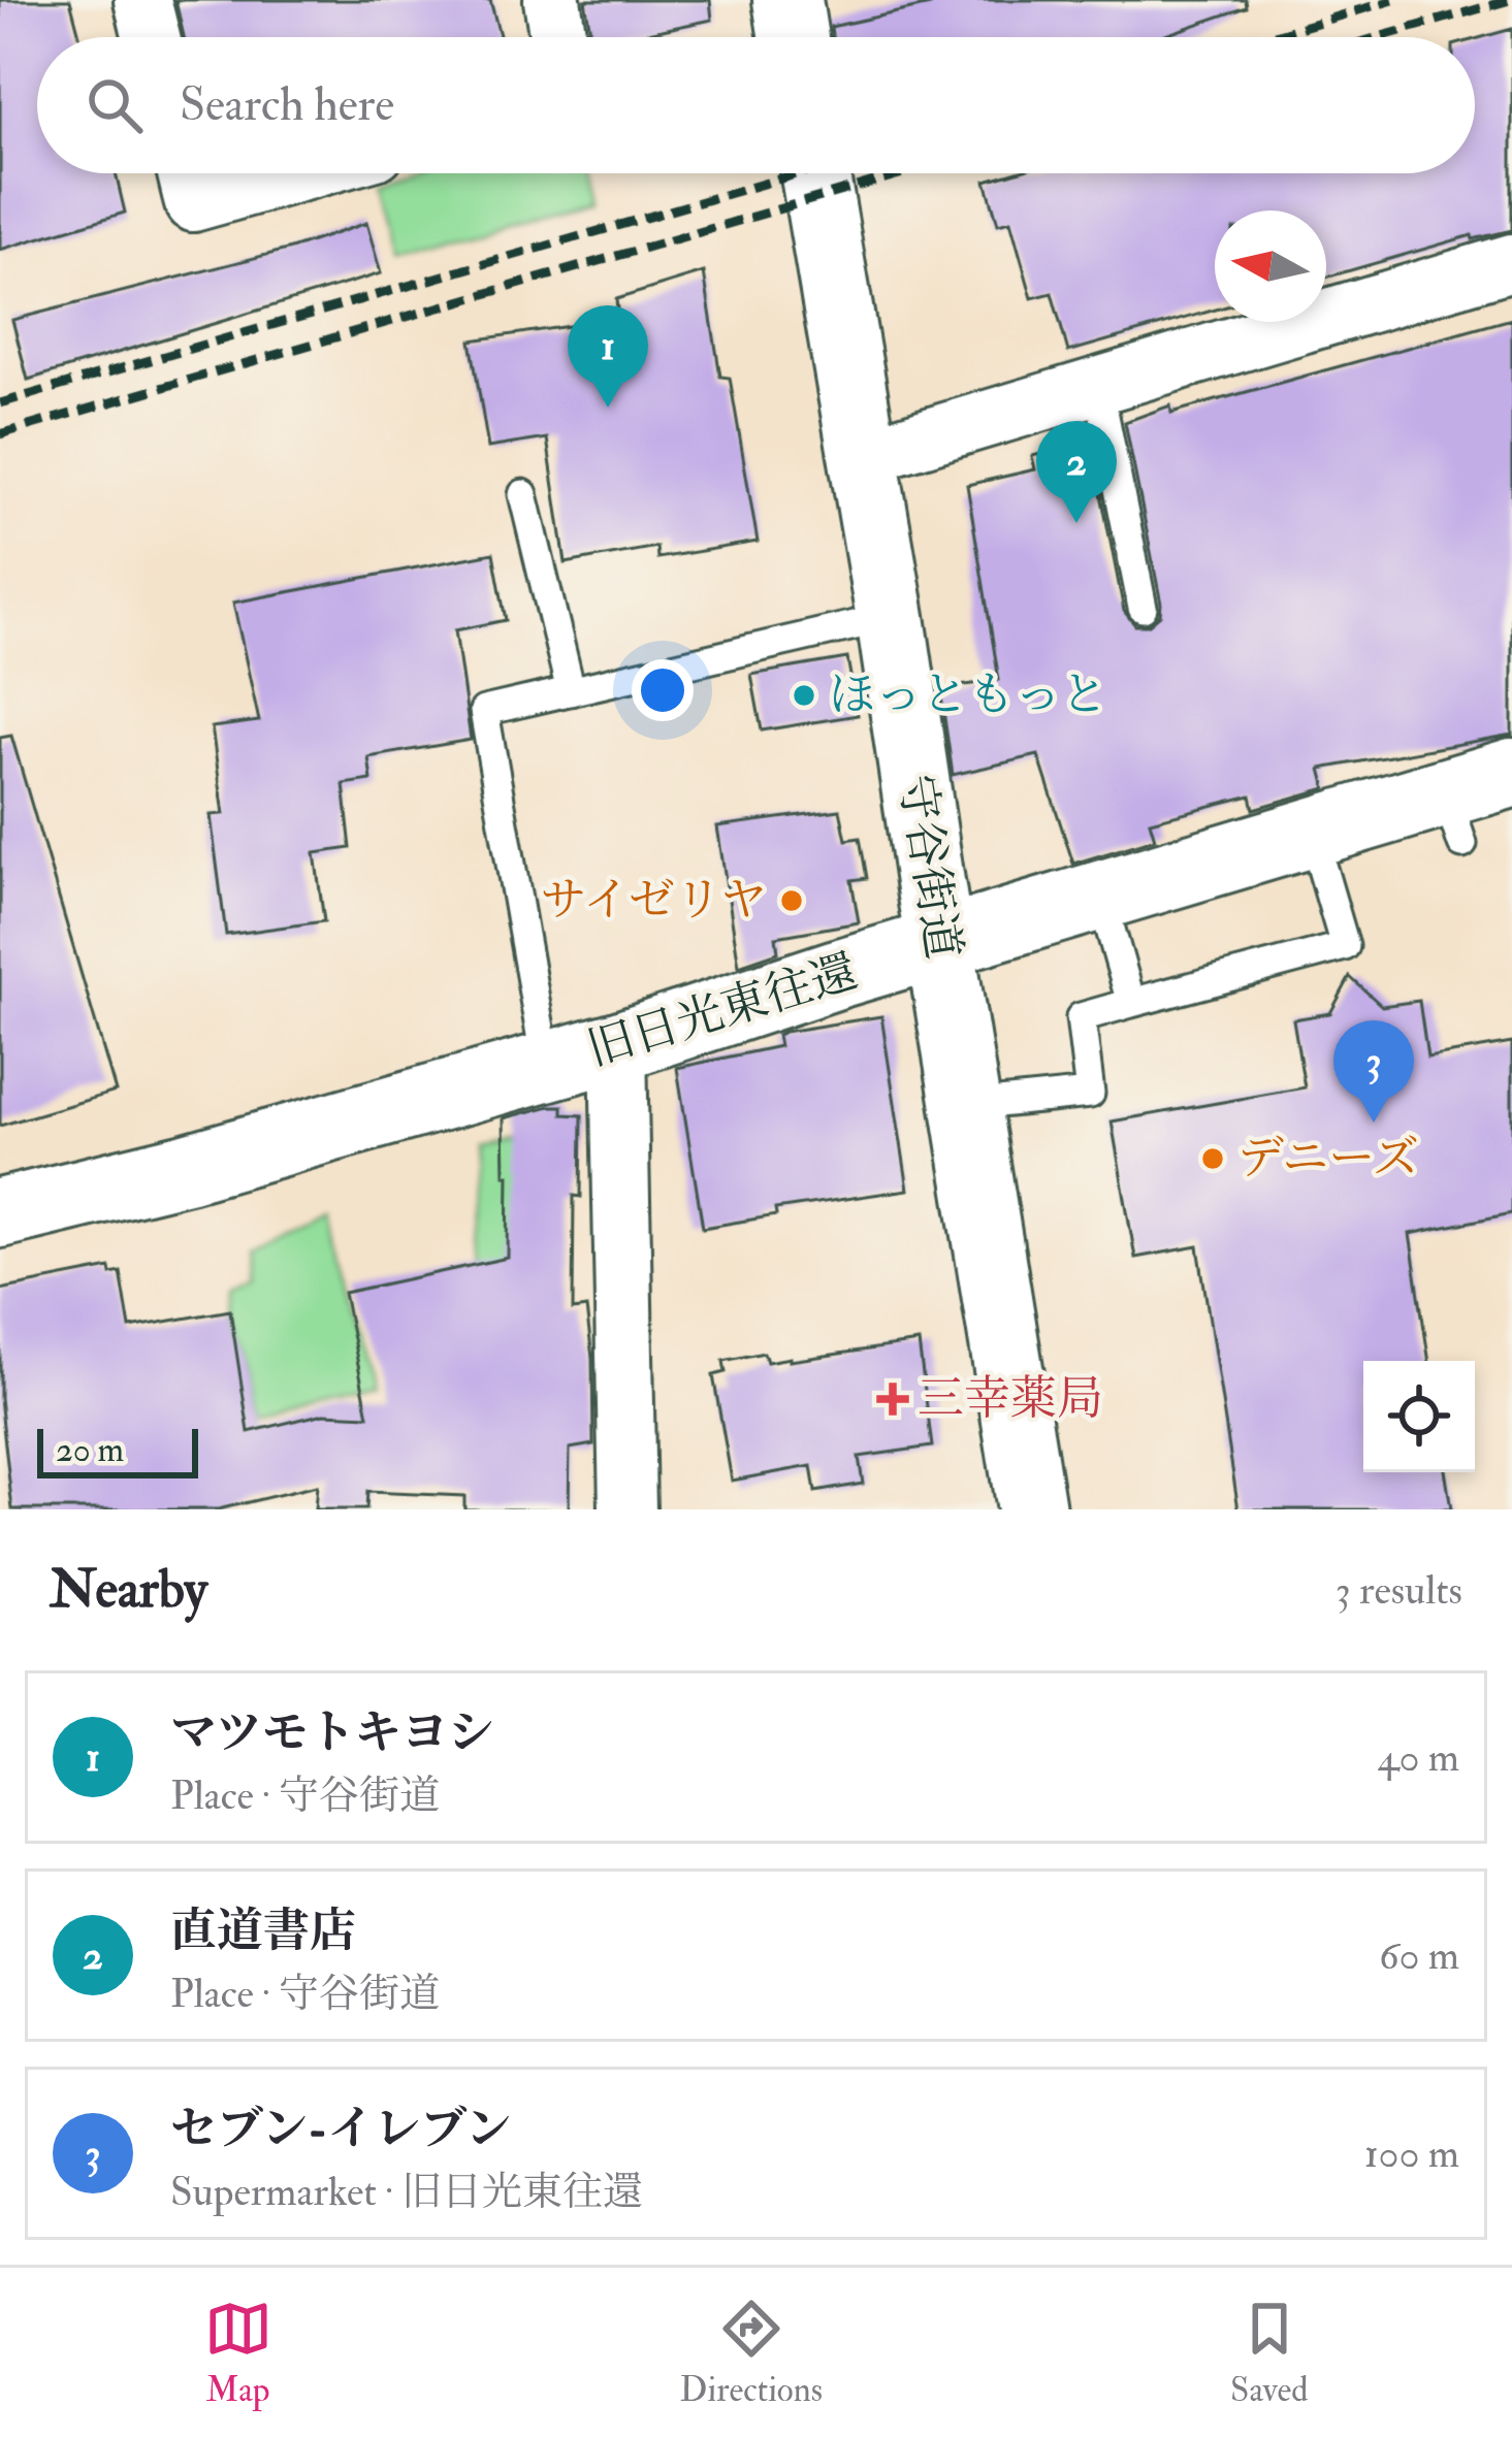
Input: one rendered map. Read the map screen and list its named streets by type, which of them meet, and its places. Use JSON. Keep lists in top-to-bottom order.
{
  "streets": {
    "street": ["守谷街道", "旧日光東往還"]
  },
  "crossings": [
    ["守谷街道", "旧日光東往還"]
  ],
  "places": {
    "other": ["ほっともっと", "サイゼリヤ", "デニーズ"],
    "health": ["三幸薬局"]
  },
  "scale_bar": "20 m",
  "north": "left",
  "page": {
    "search": "Search here",
    "pins": ["1", "2", "3"],
    "scale": "20 m",
    "heading": ["Nearby", "3 results"],
    "list": [
      {
        "mark": "1",
        "name": "マツモトキヨシ",
        "note": "Place · 守谷街道",
        "value": "40 m"
      },
      {
        "mark": "2",
        "name": "直道書店",
        "note": "Place · 守谷街道",
        "value": "60 m"
      },
      {
        "mark": "3",
        "name": "セブン-イレブン",
        "note": "Supermarket · 旧日光東往還",
        "value": "100 m"
      }
    ],
    "nav": ["Map", "Directions", "Saved"]
  }
}
